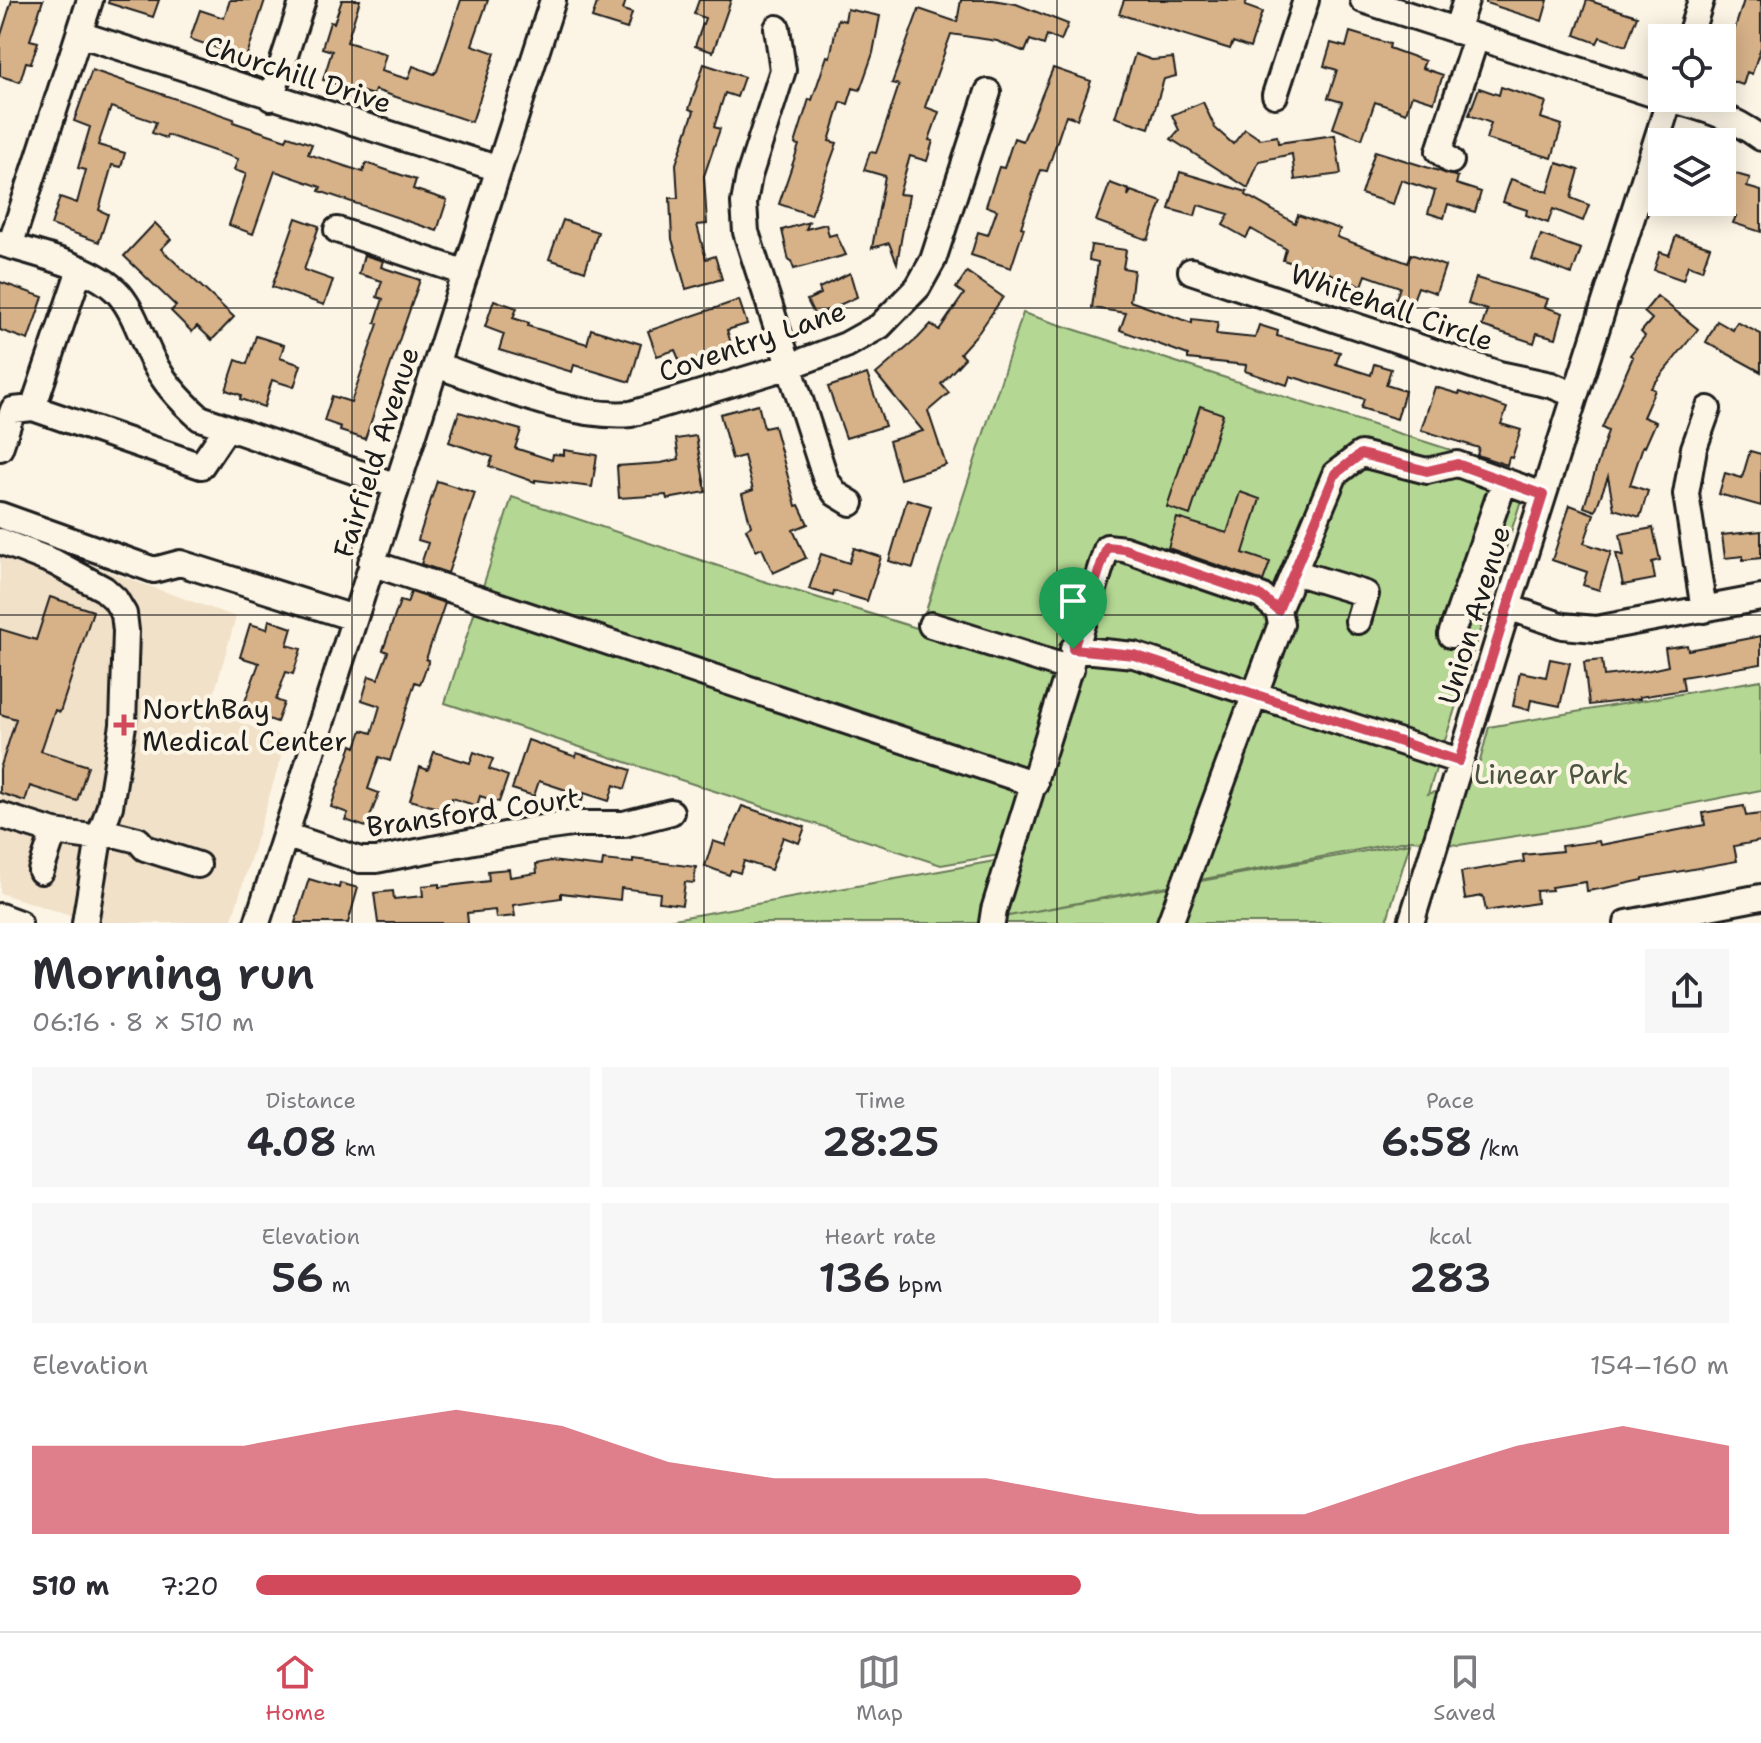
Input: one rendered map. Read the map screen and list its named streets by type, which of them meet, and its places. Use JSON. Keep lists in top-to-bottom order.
{
  "streets": {
    "street": [
      "Churchill Drive",
      "Whitehall Circle",
      "Coventry Lane",
      "Fairfield Avenue",
      "Union Avenue",
      "Bransford Court"
    ]
  },
  "crossings": [
    ["Churchill Drive", "Fairfield Avenue"],
    ["Whitehall Circle", "Union Avenue"],
    ["Coventry Lane", "Fairfield Avenue"],
    ["Fairfield Avenue", "Bransford Court"]
  ],
  "parks": ["Linear Park"],
  "places": {
    "health": ["NorthBay Medical Center"]
  },
  "page": {
    "heading": ["Morning run", "06:16 · 8 × 510 m"],
    "stats": [
      ["Distance", "4.08 km"],
      ["Time", "28:25"],
      ["Pace", "6:58 /km"],
      ["Elevation", "56 m"],
      ["Heart rate", "136 bpm"],
      ["kcal", "283"]
    ],
    "chart": ["Elevation", "154–160 m"],
    "list": [
      {
        "name": "510 m",
        "note": "7:20"
      }
    ],
    "tabs": ["Home", "Map", "Saved"]
  }
}
